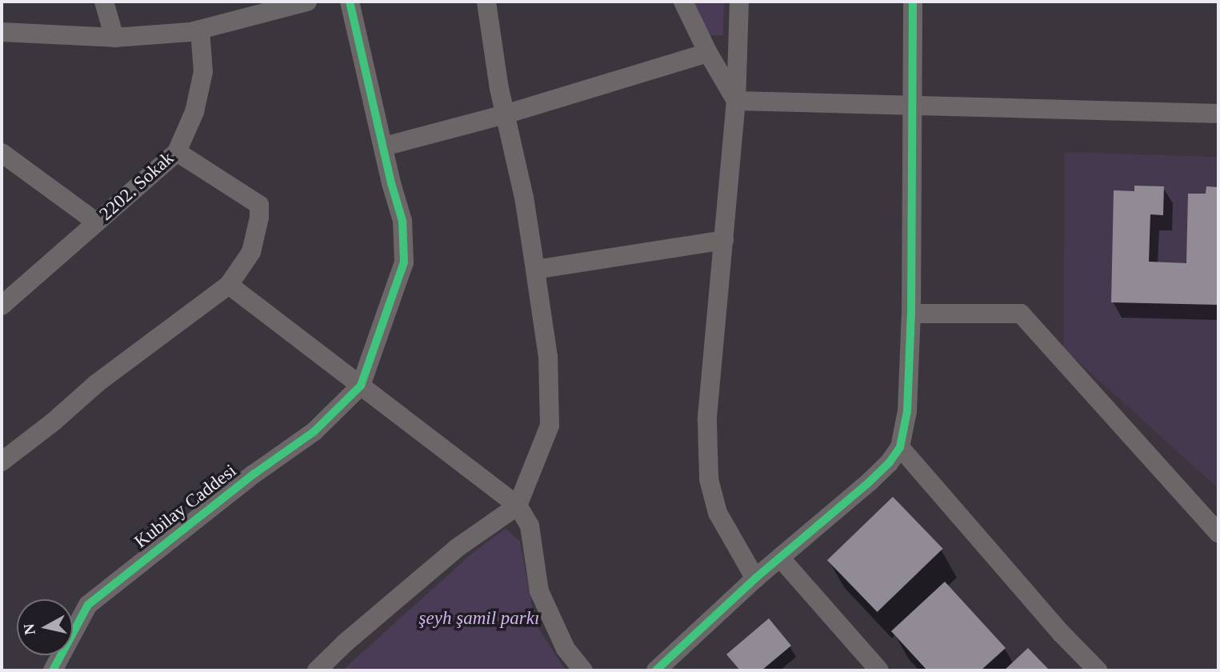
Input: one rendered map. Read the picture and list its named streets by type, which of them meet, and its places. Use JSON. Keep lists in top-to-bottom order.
{
  "streets": {
    "street": ["2202. Sokak", "Kubilay Caddesi"]
  },
  "parks": ["şeyh şamil parkı"],
  "north": "left"
}
